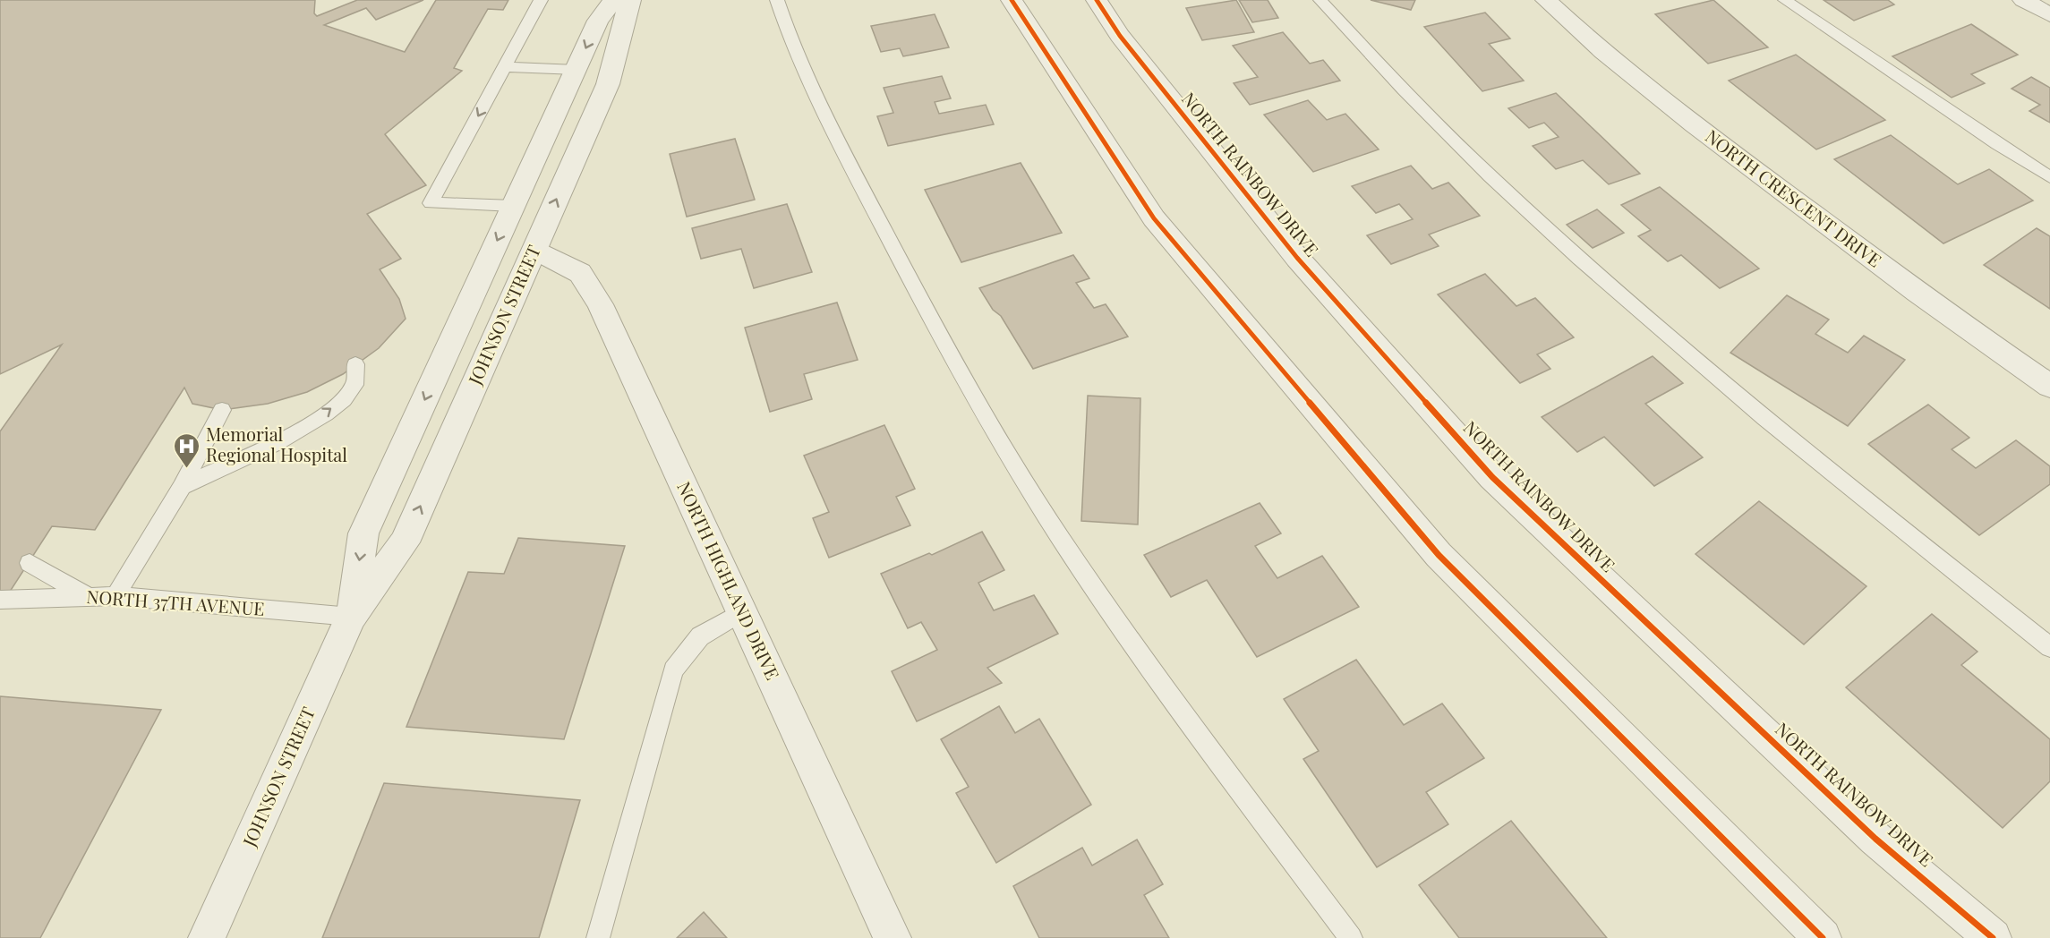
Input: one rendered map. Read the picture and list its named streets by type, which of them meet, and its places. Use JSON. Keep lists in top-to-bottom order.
{
  "streets": {
    "street": [
      "NORTH RAINBOW DRIVE",
      "NORTH CRESCENT DRIVE",
      "JOHNSON STREET",
      "NORTH HIGHLAND DRIVE"
    ],
    "lane": ["NORTH 37TH AVENUE"]
  },
  "crossings": [
    ["JOHNSON STREET", "NORTH HIGHLAND DRIVE"],
    ["JOHNSON STREET", "NORTH 37TH AVENUE"]
  ],
  "places": {
    "hospital": ["Memorial Regional Hospital"]
  }
}
